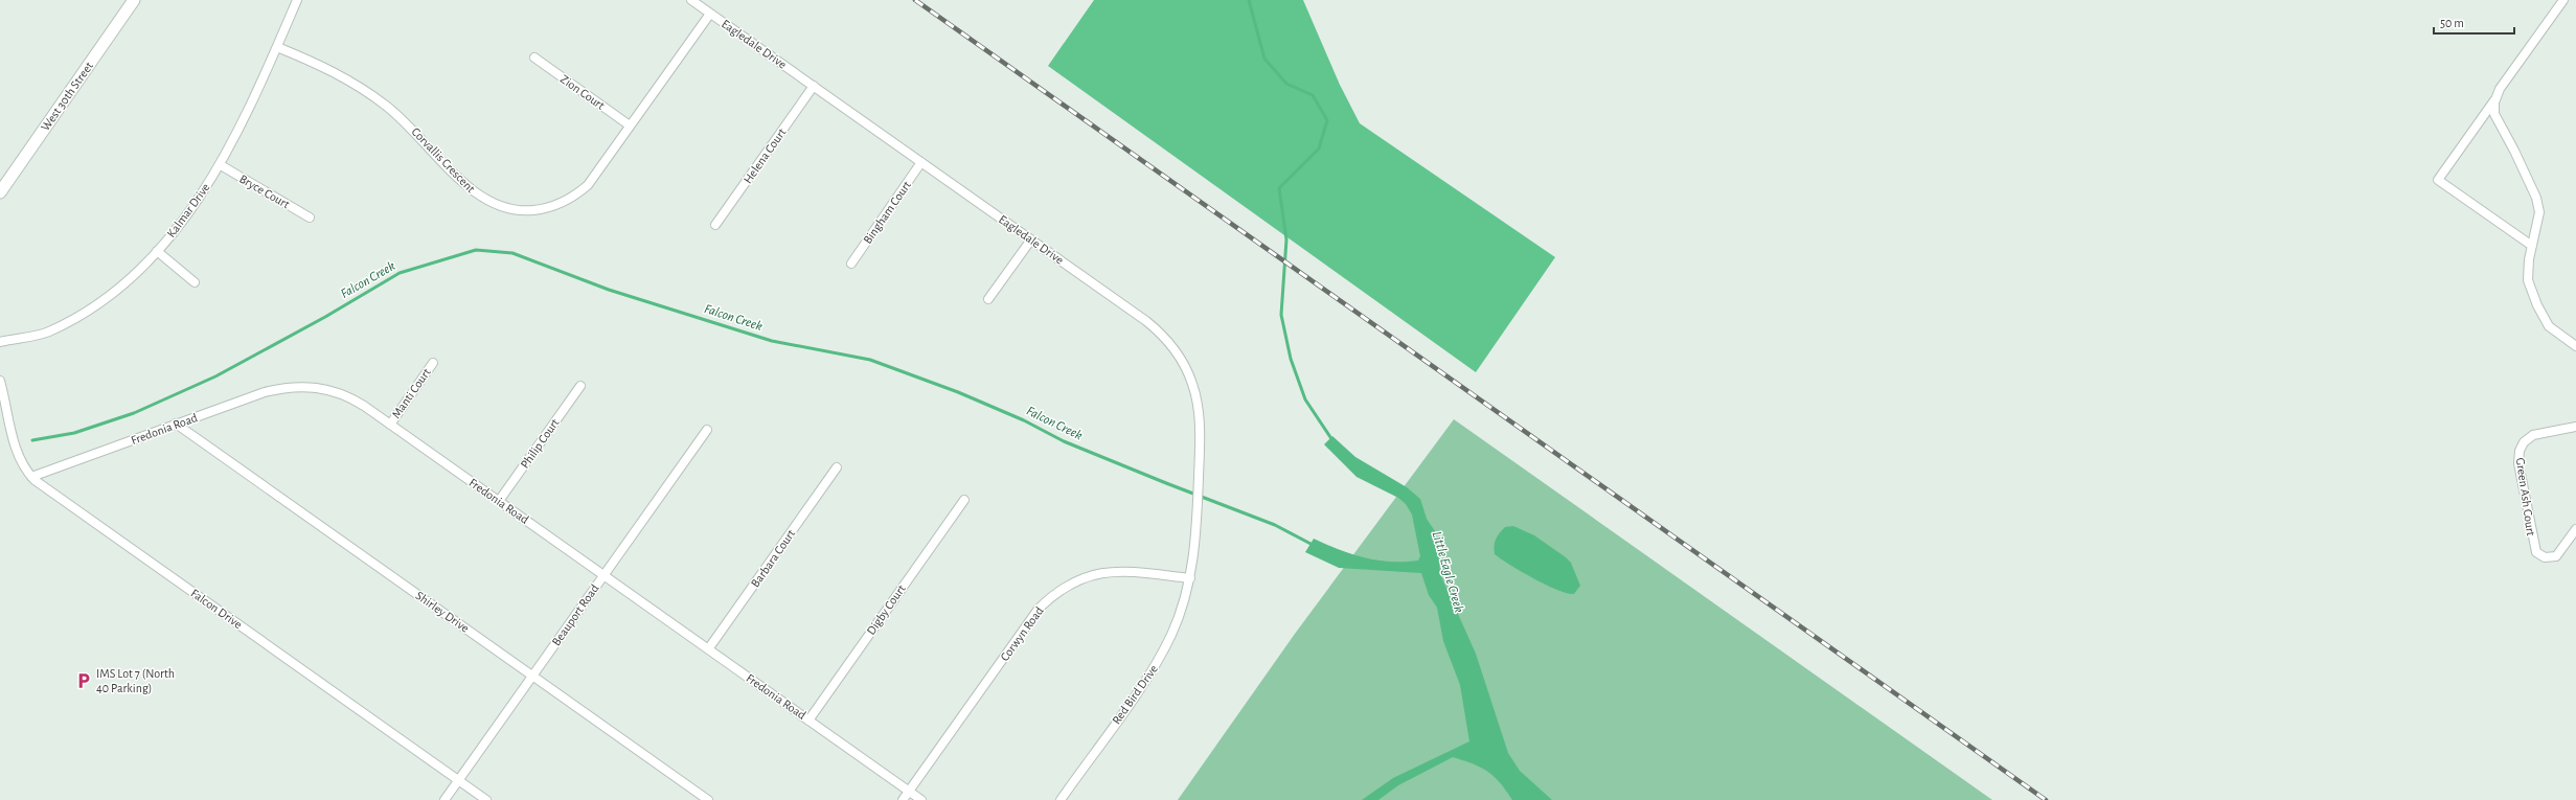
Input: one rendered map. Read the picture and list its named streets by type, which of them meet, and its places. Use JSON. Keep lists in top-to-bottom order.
{
  "streets": {
    "main road": ["West 30th Street"],
    "street": [
      "Eagledale Drive",
      "Zion Court",
      "Helena Court",
      "Corvallis Crescent",
      "Bryce Court",
      "Kalmar Drive",
      "Bingham Court",
      "Manti Court",
      "Fredonia Road",
      "Philip Court",
      "Green Ash Court",
      "Barbara Court",
      "Falcon Drive",
      "Digby Court",
      "Shirley Drive",
      "Beauport Road",
      "Corwyn Road",
      "Red Bird Drive"
    ]
  },
  "crossings": [
    ["Eagledale Drive", "Helena Court"],
    ["Eagledale Drive", "Corvallis Crescent"],
    ["Eagledale Drive", "Bingham Court"],
    ["Eagledale Drive", "Corwyn Road"],
    ["Eagledale Drive", "Red Bird Drive"],
    ["Zion Court", "Corvallis Crescent"],
    ["Corvallis Crescent", "Kalmar Drive"],
    ["Bryce Court", "Kalmar Drive"],
    ["Manti Court", "Fredonia Road"],
    ["Fredonia Road", "Philip Court"],
    ["Fredonia Road", "Barbara Court"],
    ["Fredonia Road", "Falcon Drive"],
    ["Fredonia Road", "Digby Court"],
    ["Fredonia Road", "Shirley Drive"],
    ["Fredonia Road", "Beauport Road"],
    ["Fredonia Road", "Corwyn Road"],
    ["Falcon Drive", "Beauport Road"],
    ["Shirley Drive", "Beauport Road"],
    ["Corwyn Road", "Red Bird Drive"]
  ],
  "water": ["Falcon Creek", "Little Eagle Creek"],
  "places": {
    "parking": ["IMS Lot 7 (North 40 Parking)"]
  },
  "scale_bar": "50 m"
}
